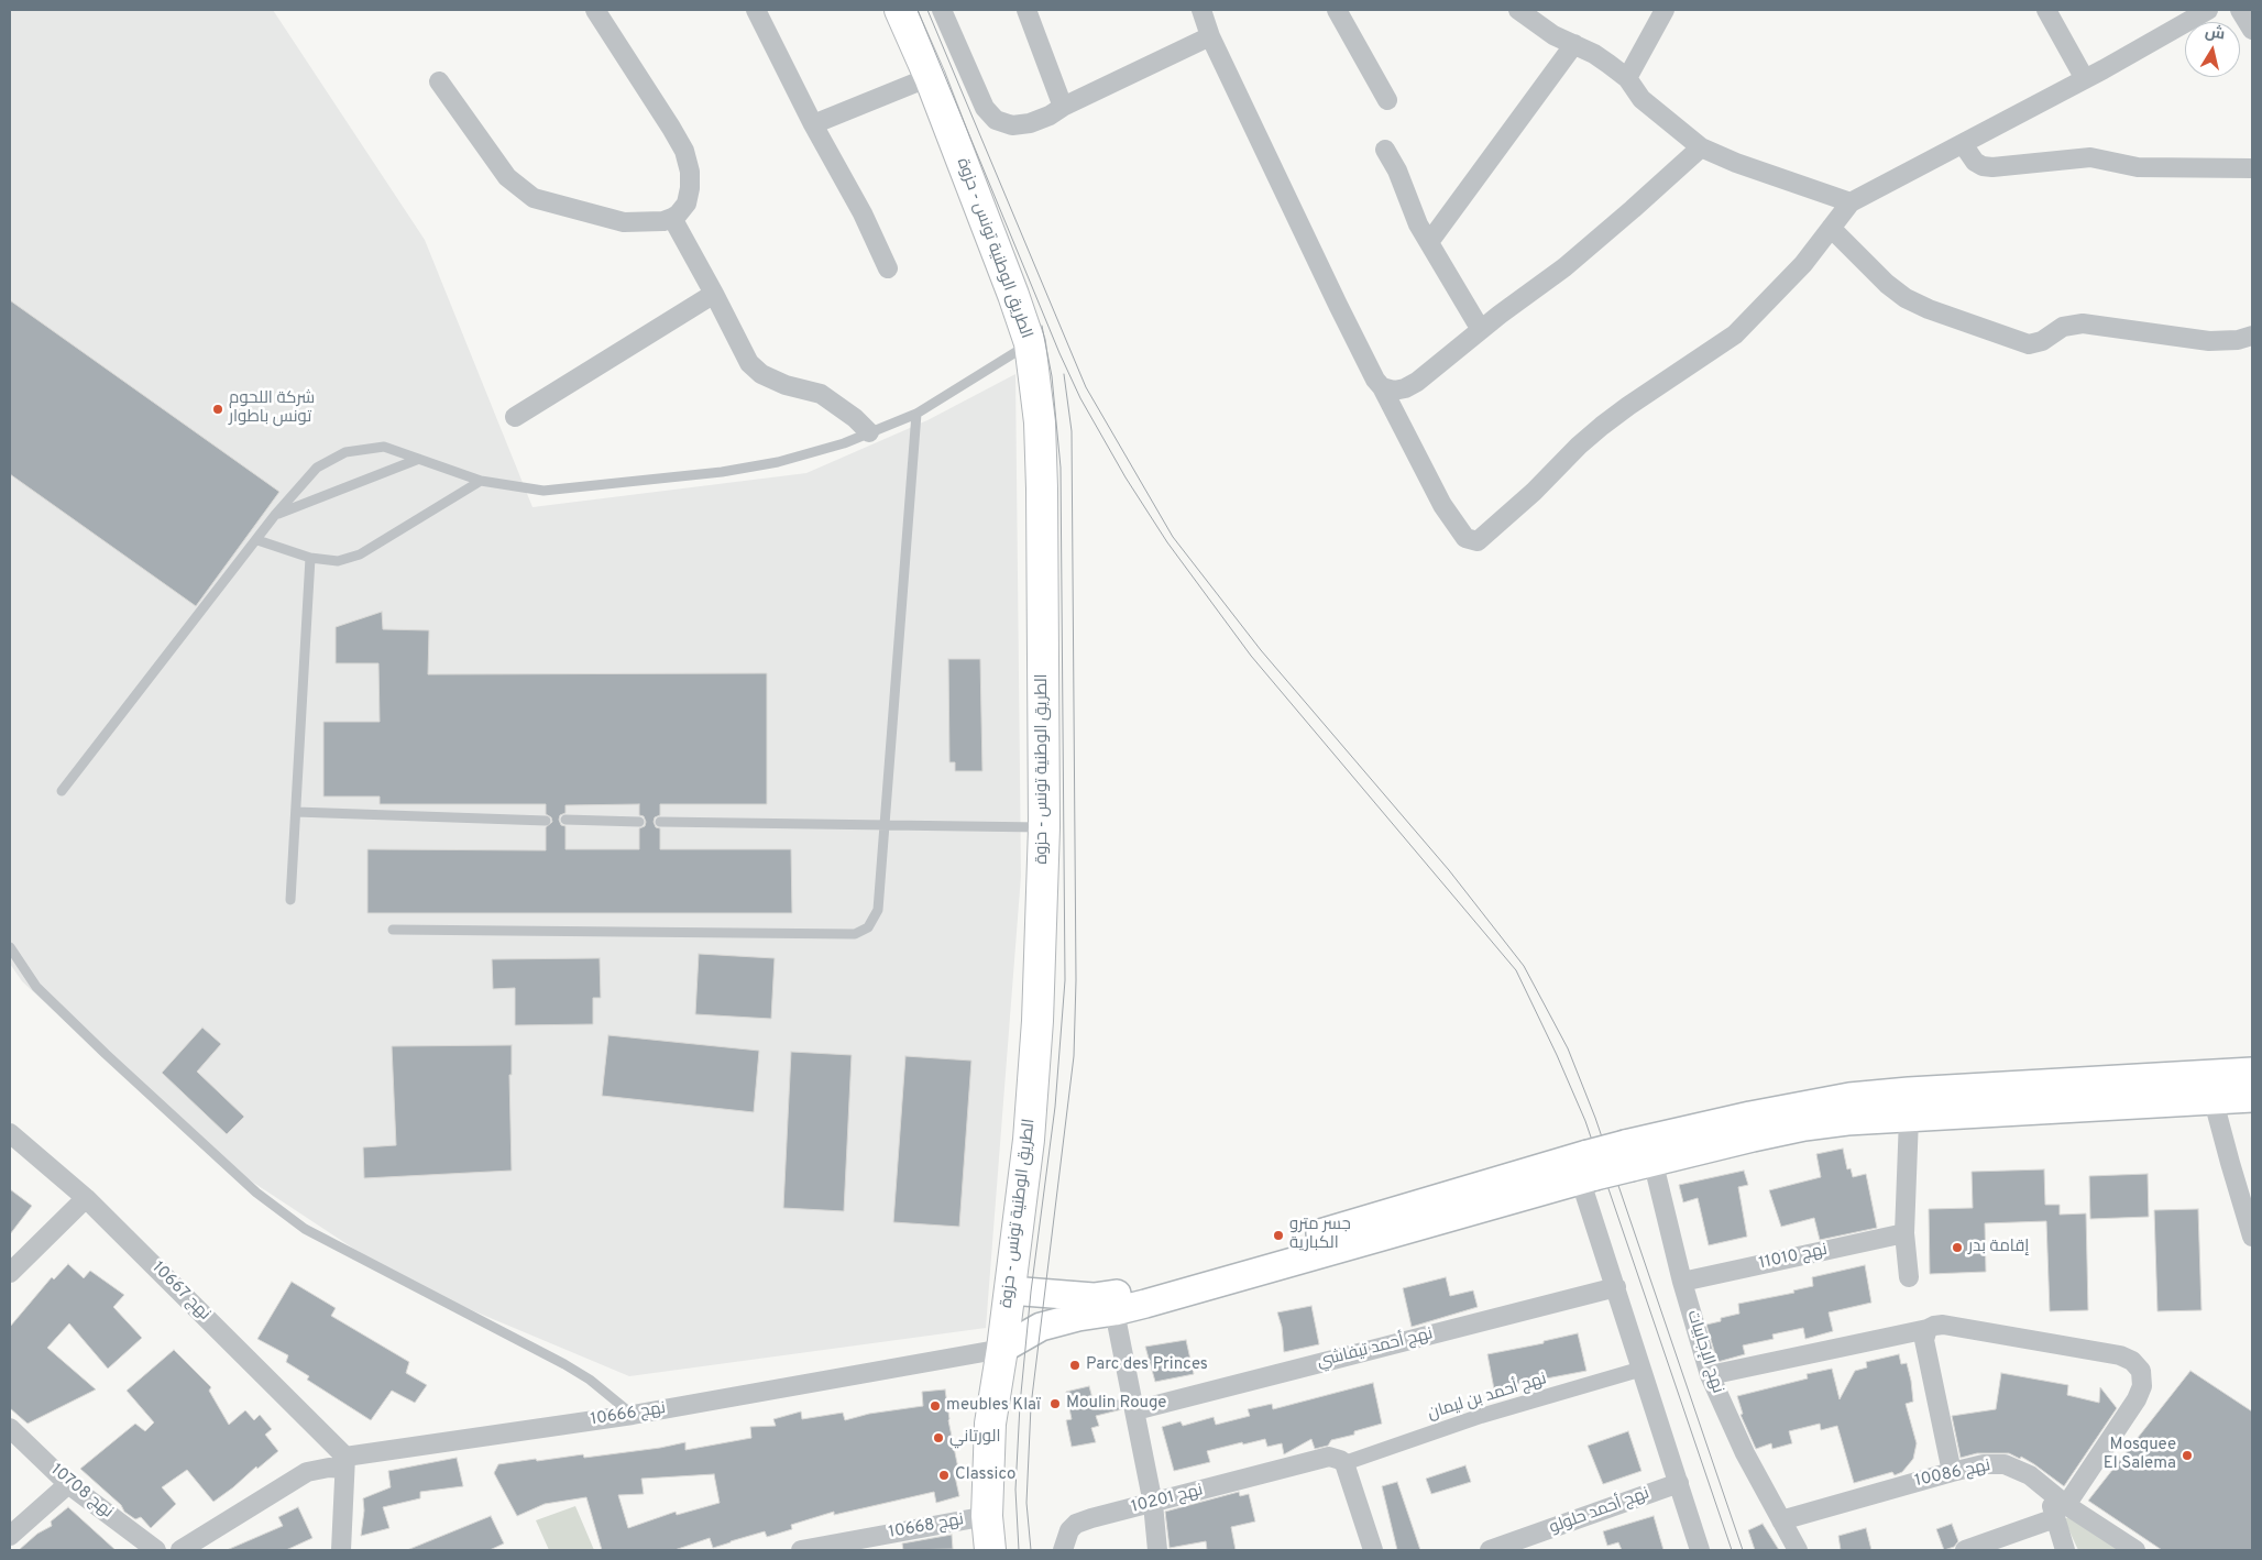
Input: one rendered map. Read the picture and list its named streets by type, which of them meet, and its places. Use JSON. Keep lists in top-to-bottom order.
{
  "streets": {
    "main road": ["الطريق الوطنية تونس - حزوة"],
    "street": [
      "نهج 11010",
      "نهج 10667",
      "نهج أحمد تيفاشي",
      "نهج الإجابيات",
      "نهج أحمد بن ليمان",
      "نهج 10666",
      "نهج 10086",
      "نهج 10708",
      "نهج 10201",
      "نهج أحمد حلولو",
      "نهج 10668"
    ]
  },
  "crossings": [
    ["الطريق الوطنية تونس - حزوة", "نهج 10666"],
    ["الطريق الوطنية تونس - حزوة", "نهج 10668"],
    ["نهج 11010", "نهج الإجابيات"],
    ["نهج 10667", "نهج 10666"],
    ["نهج الإجابيات", "نهج 10086"],
    ["نهج أحمد بن ليمان", "نهج 10201"]
  ],
  "places": [
    "شركة اللحوم تونس باطوار",
    "جسر مترو الكبارية",
    "إقامة بدر",
    "Parc des Princes",
    "Moulin Rouge",
    "meubles Klaï",
    "الورتاني",
    "Mosquee El Salema",
    "Classico"
  ],
  "north": "top"
}
